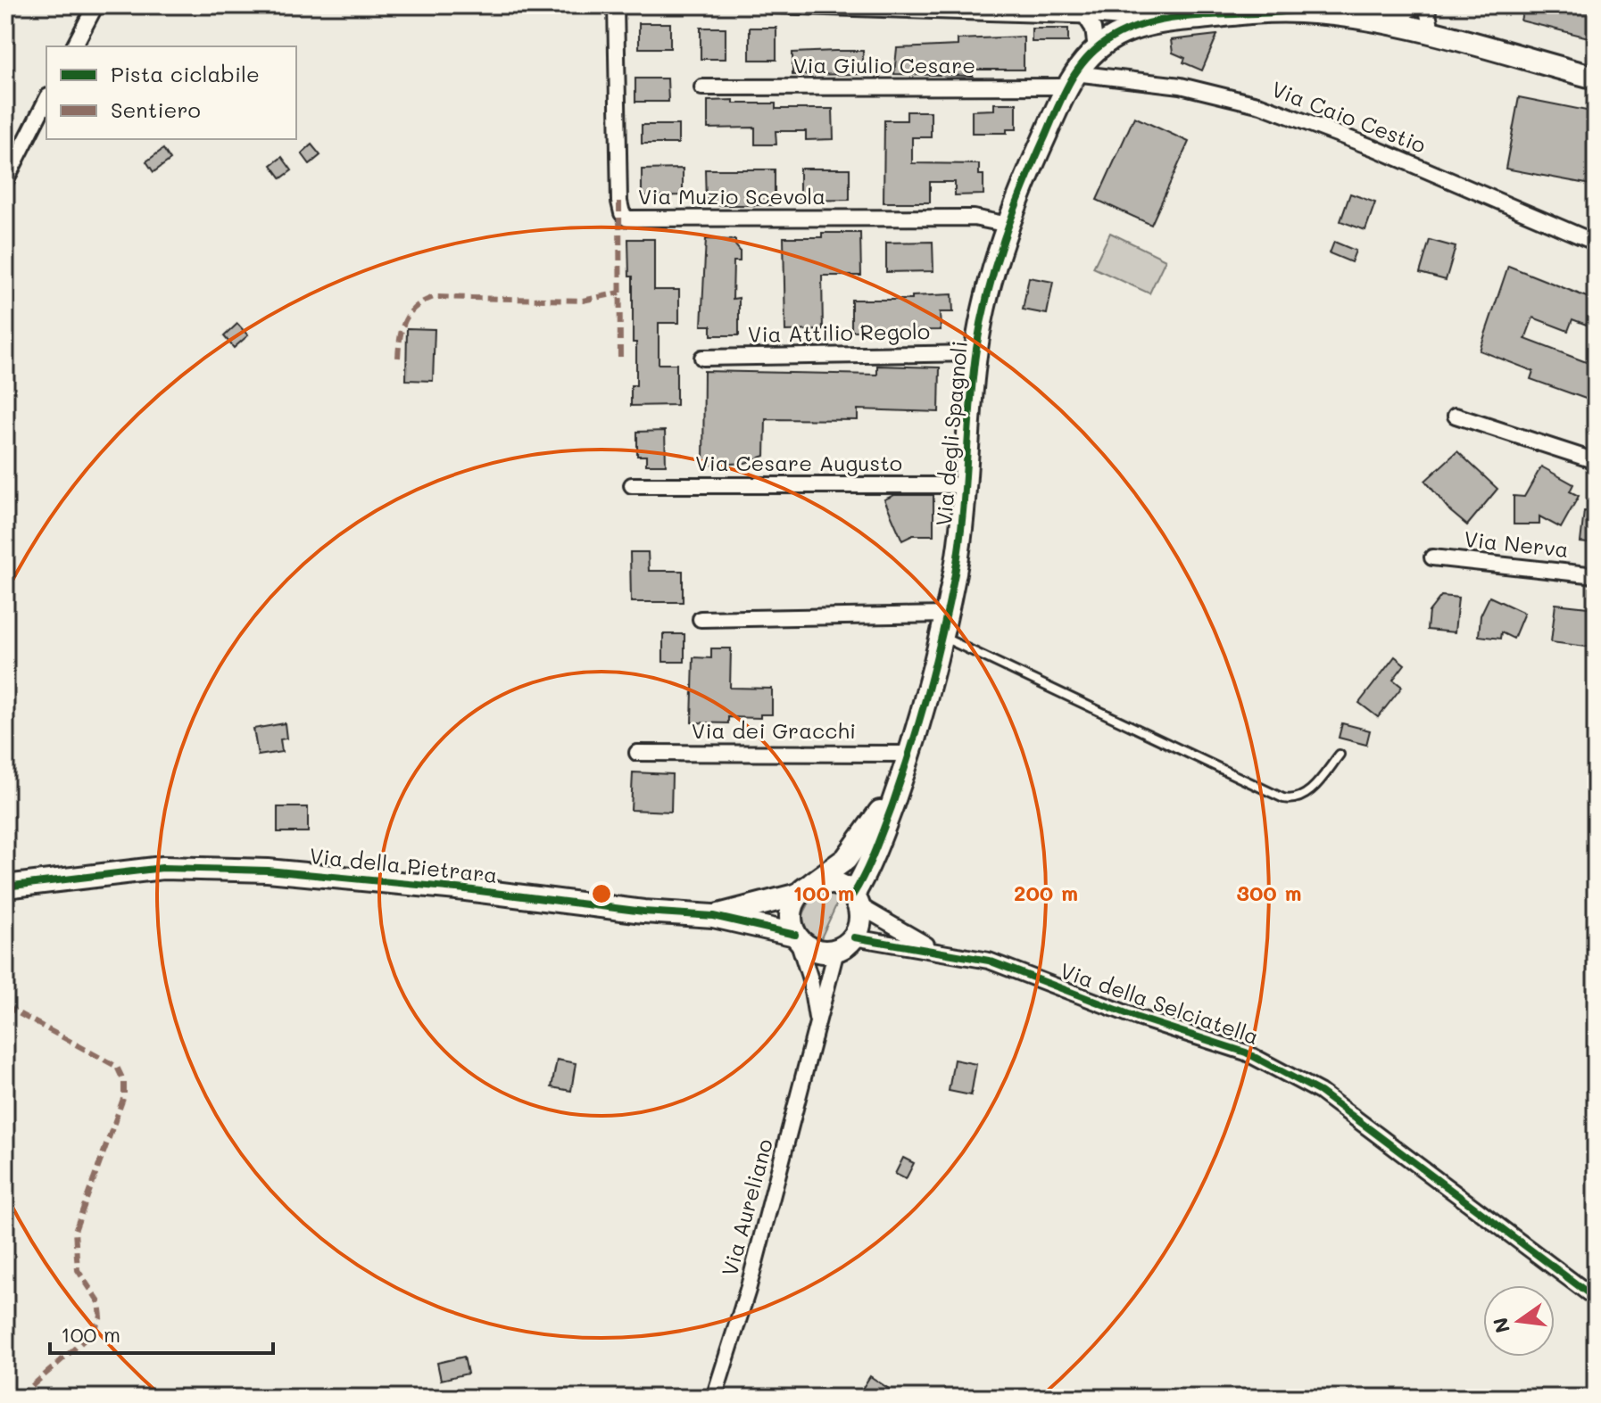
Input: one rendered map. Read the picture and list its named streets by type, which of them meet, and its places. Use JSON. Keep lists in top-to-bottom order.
{
  "streets": {
    "street": [
      "Via Giulio Cesare",
      "Via Caio Cestio",
      "Via Muzio Scevola",
      "Via Attilio Regolo",
      "Via degli Spagnoli",
      "Via Cesare Augusto",
      "Via Nerva",
      "Via dei Gracchi",
      "Via della Pietrara",
      "Via della Selciatella",
      "Via Aureliano"
    ]
  },
  "crossings": [
    ["Via Giulio Cesare", "Via Caio Cestio"],
    ["Via Giulio Cesare", "Via degli Spagnoli"],
    ["Via Caio Cestio", "Via degli Spagnoli"],
    ["Via Muzio Scevola", "Via degli Spagnoli"],
    ["Via Attilio Regolo", "Via degli Spagnoli"],
    ["Via degli Spagnoli", "Via Cesare Augusto"],
    ["Via degli Spagnoli", "Via dei Gracchi"],
    ["Via degli Spagnoli", "Via della Pietrara"],
    ["Via dei Gracchi", "Via della Pietrara"],
    ["Via della Pietrara", "Via della Selciatella"],
    ["Via della Pietrara", "Via Aureliano"],
    ["Via della Selciatella", "Via Aureliano"]
  ],
  "legend": ["Pista ciclabile", "Sentiero"],
  "scale_bar": "100 m",
  "north": "left",
  "rings": ["100 m", "200 m", "300 m"]
}
